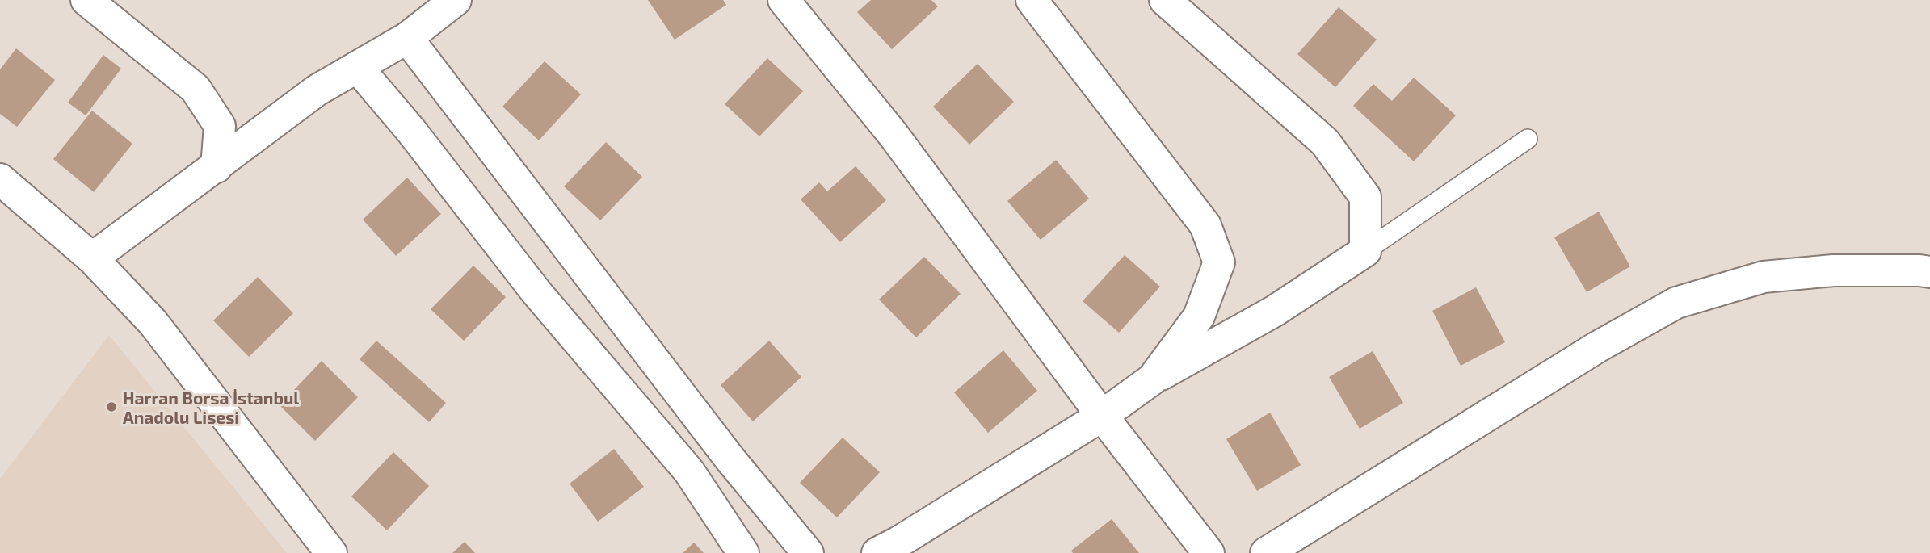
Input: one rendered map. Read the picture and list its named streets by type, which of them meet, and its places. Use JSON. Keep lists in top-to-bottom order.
{
  "places": ["Harran Borsa İstanbul Anadolu Lisesi"]
}
